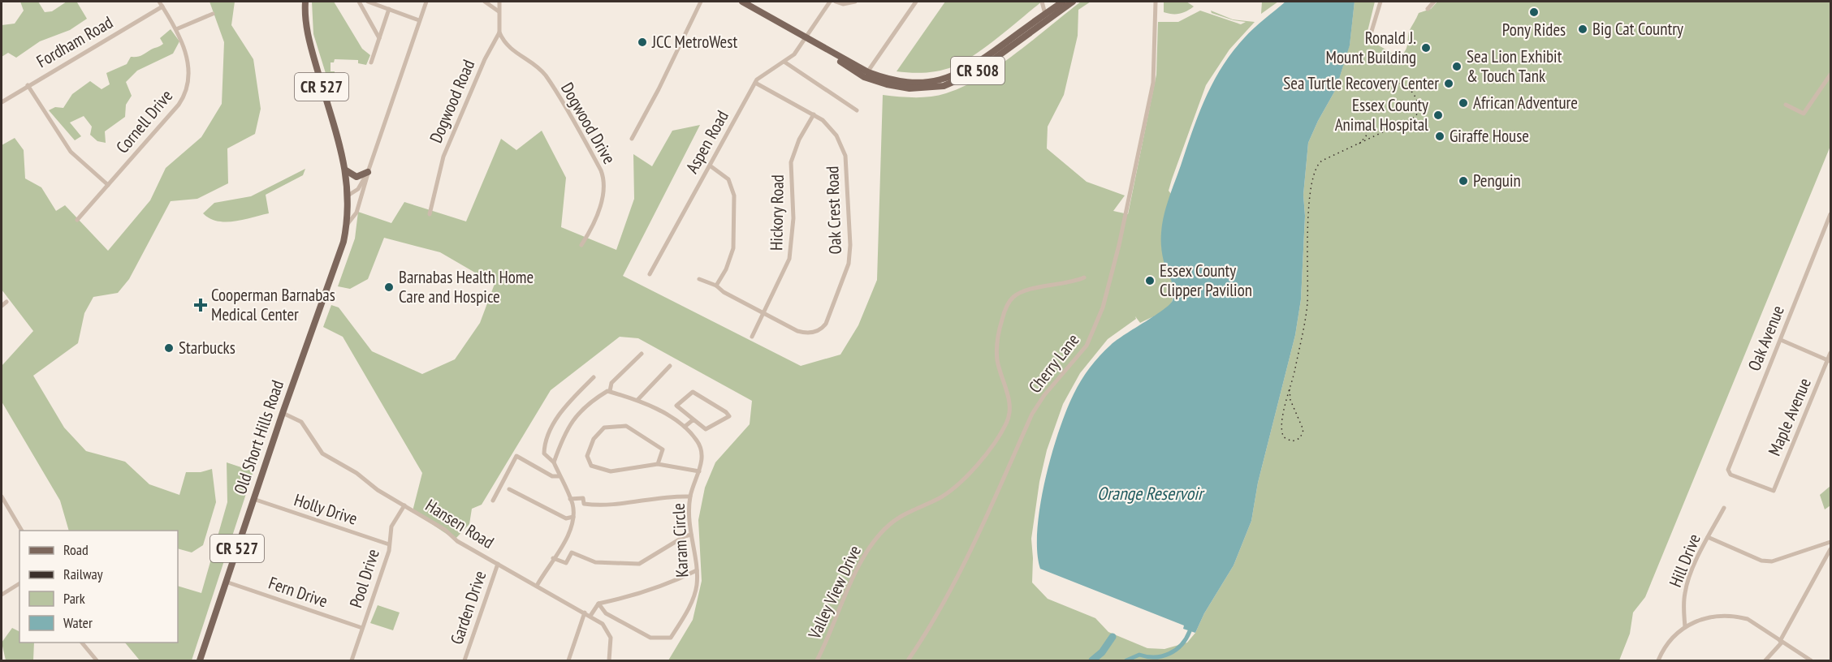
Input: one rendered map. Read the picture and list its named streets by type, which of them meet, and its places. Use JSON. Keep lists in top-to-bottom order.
{
  "streets": {
    "main road": ["CR 508", "CR 527", "Old Short Hills Road"],
    "street": [
      "Fordham Road",
      "Dogwood Road",
      "Cornell Drive",
      "Dogwood Drive",
      "Aspen Road",
      "Oak Crest Road",
      "Hickory Road",
      "Oak Avenue",
      "Cherry Lane",
      "Maple Avenue",
      "Holly Drive",
      "Hansen Road",
      "Karam Circle",
      "Hill Drive",
      "Pool Drive",
      "Fern Drive",
      "Valley View Drive",
      "Garden Drive"
    ]
  },
  "crossings": [
    ["Fordham Road", "Cornell Drive"],
    ["CR 508", "Aspen Road"],
    ["CR 527", "Old Short Hills Road"],
    ["Dogwood Road", "Dogwood Drive"],
    ["Aspen Road", "Oak Crest Road"],
    ["Oak Crest Road", "Hickory Road"],
    ["Oak Avenue", "Maple Avenue"],
    ["Old Short Hills Road", "Holly Drive"],
    ["Old Short Hills Road", "Hansen Road"],
    ["Old Short Hills Road", "Fern Drive"],
    ["Holly Drive", "Pool Drive"],
    ["Hansen Road", "Pool Drive"],
    ["Hansen Road", "Garden Drive"],
    ["Pool Drive", "Fern Drive"]
  ],
  "water": ["Orange Reservoir"],
  "places": {
    "other": [
      "Pony Rides",
      "Big Cat Country",
      "JCC MetroWest",
      "Ronald J. Mount Building",
      "Sea Lion Exhibit & Touch Tank",
      "Sea Turtle Recovery Center",
      "African Adventure",
      "Essex County Animal Hospital",
      "Giraffe House",
      "Penguin",
      "Essex County Clipper Pavilion",
      "Barnabas Health Home Care and Hospice",
      "Starbucks"
    ],
    "health": ["Cooperman Barnabas Medical Center"]
  },
  "legend": [
    "Road",
    "Railway",
    "Park",
    "Water"
  ]
}
